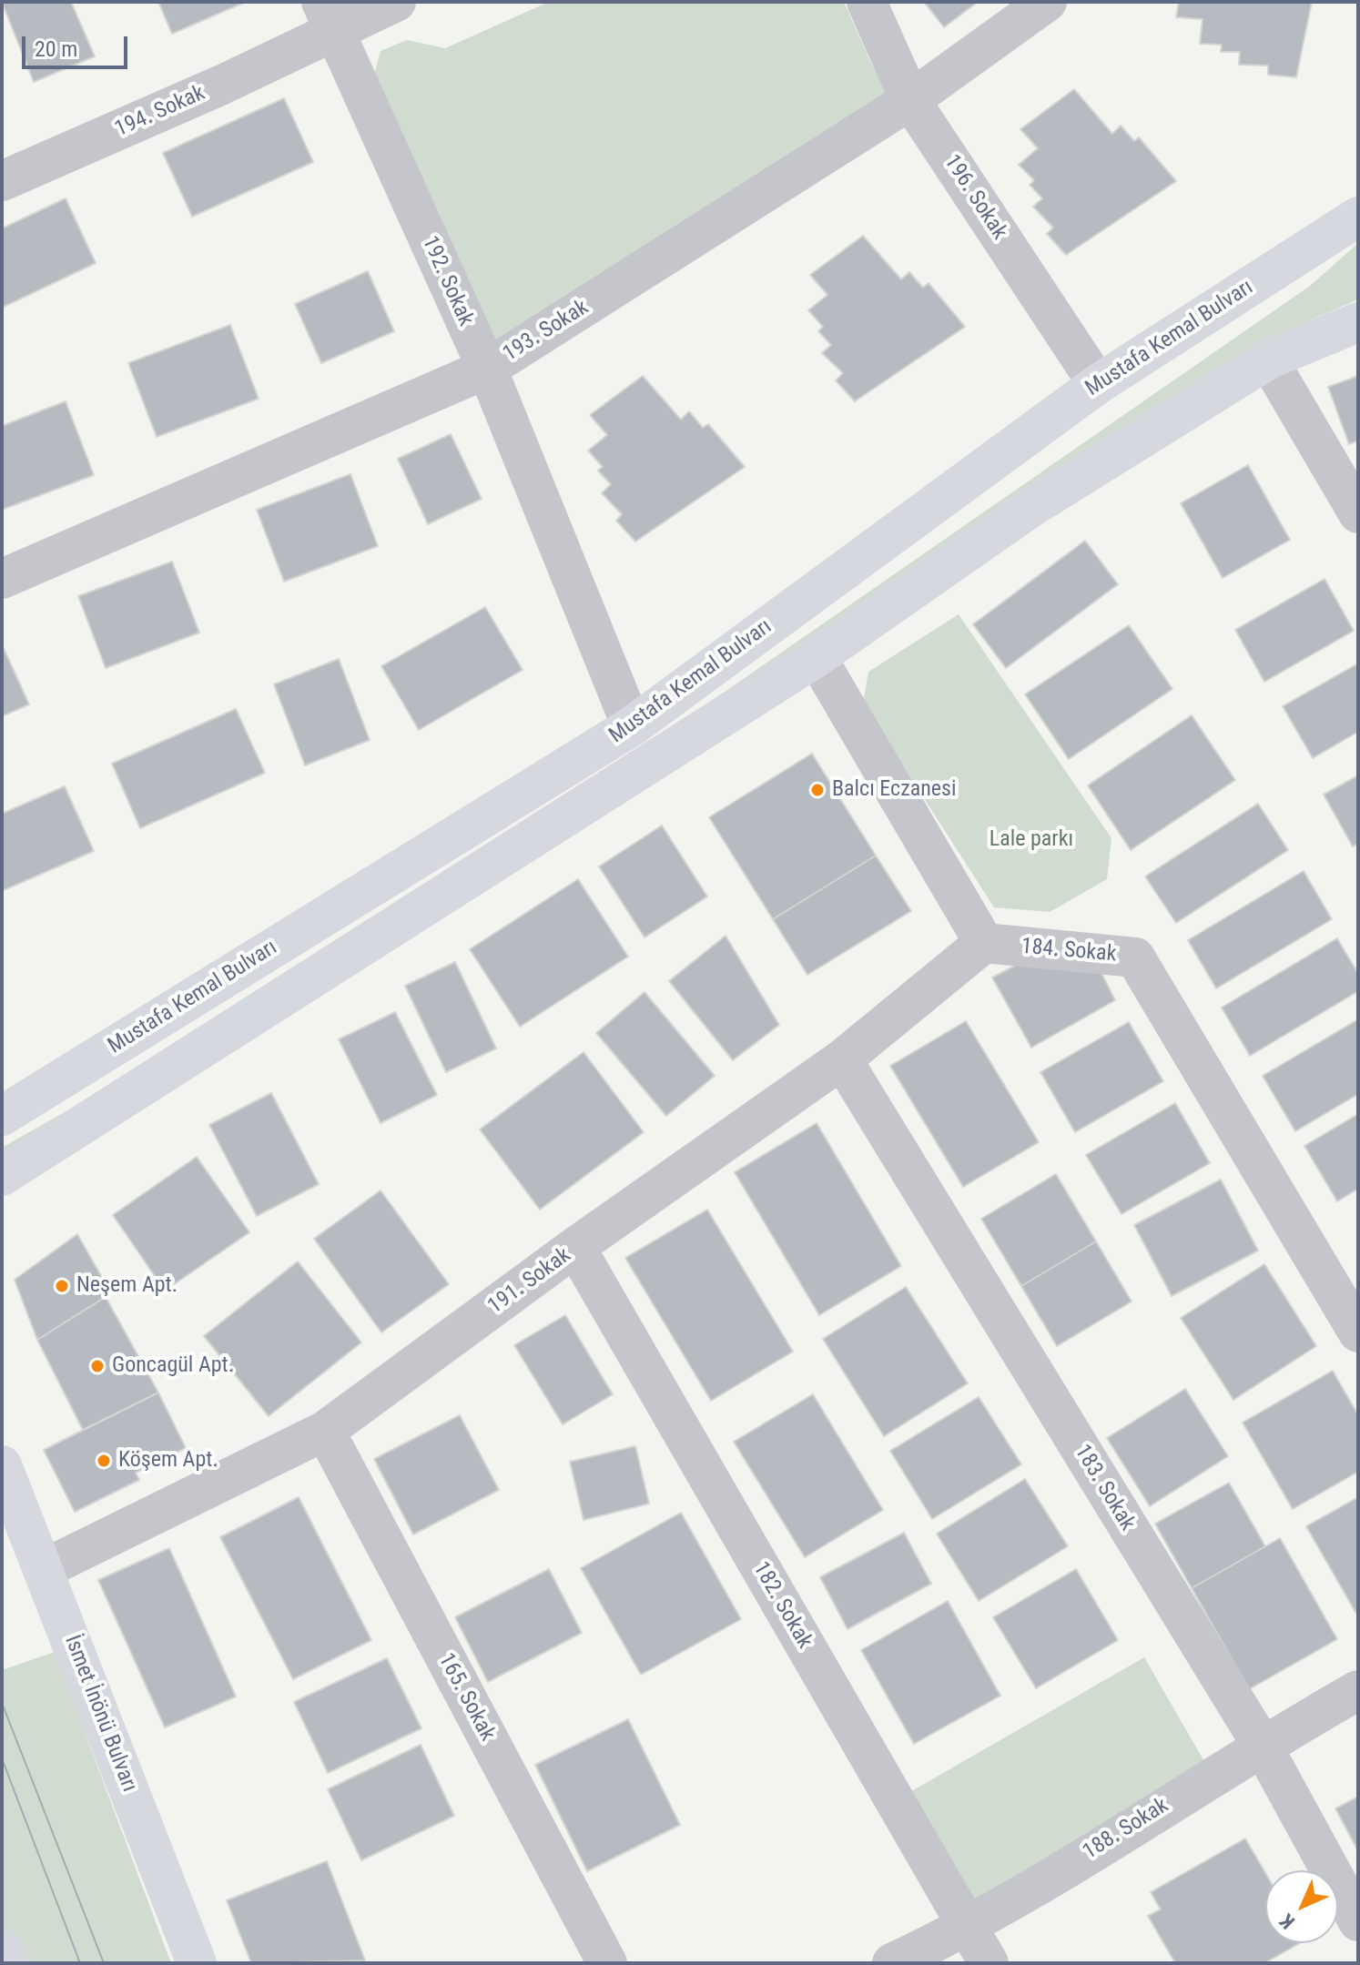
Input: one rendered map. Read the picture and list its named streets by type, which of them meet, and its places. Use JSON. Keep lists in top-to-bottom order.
{
  "streets": {
    "main road": ["Mustafa Kemal Bulvarı", "İsmet İnönü Bulvarı"],
    "street": [
      "194. Sokak",
      "196. Sokak",
      "192. Sokak",
      "193. Sokak",
      "184. Sokak",
      "191. Sokak",
      "183. Sokak",
      "182. Sokak",
      "165. Sokak",
      "188. Sokak"
    ]
  },
  "crossings": [
    ["194. Sokak", "192. Sokak"],
    ["196. Sokak", "193. Sokak"],
    ["196. Sokak", "Mustafa Kemal Bulvarı"],
    ["192. Sokak", "193. Sokak"],
    ["192. Sokak", "Mustafa Kemal Bulvarı"],
    ["184. Sokak", "191. Sokak"],
    ["191. Sokak", "183. Sokak"],
    ["191. Sokak", "182. Sokak"],
    ["191. Sokak", "165. Sokak"],
    ["191. Sokak", "İsmet İnönü Bulvarı"],
    ["183. Sokak", "188. Sokak"],
    ["182. Sokak", "188. Sokak"]
  ],
  "parks": ["Lale parkı"],
  "places": [
    "Balcı Eczanesi",
    "Neşem Apt.",
    "Goncagül Apt.",
    "Köşem Apt."
  ],
  "scale_bar": "20 m",
  "north": "bottom left"
}
